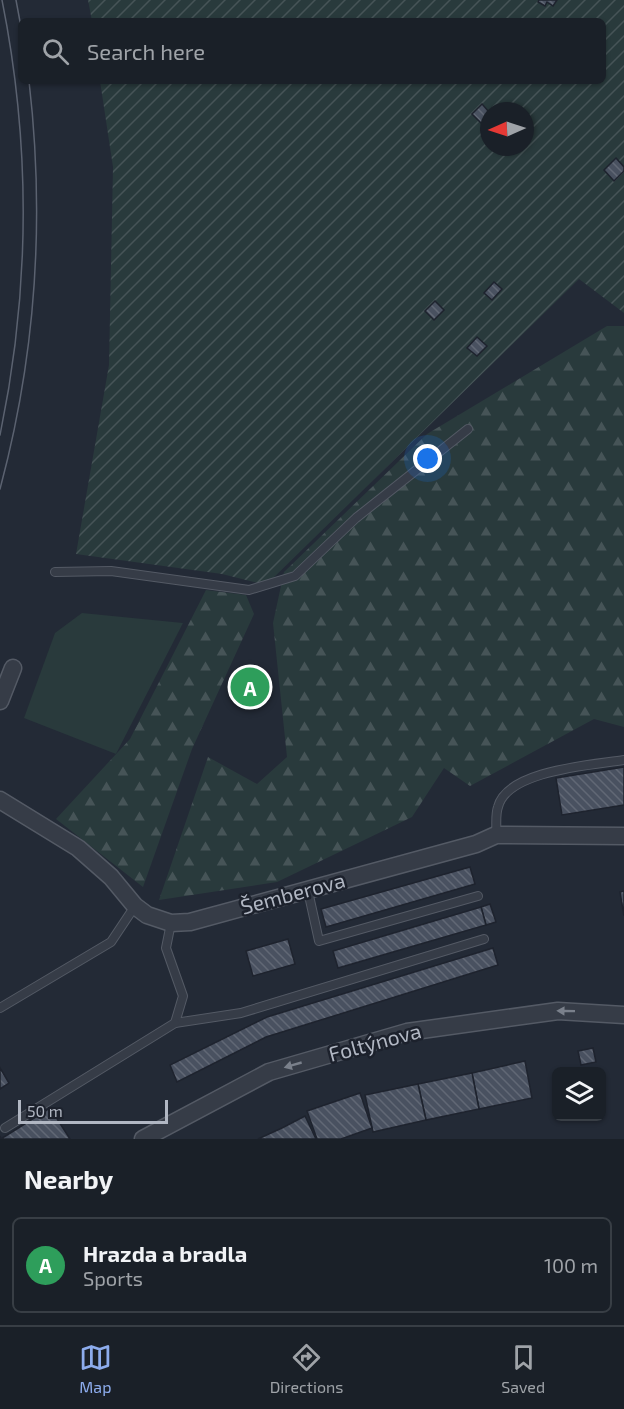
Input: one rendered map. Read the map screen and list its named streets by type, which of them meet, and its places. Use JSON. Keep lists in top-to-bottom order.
{
  "streets": {
    "street": ["Šemberova", "Foltýnova"]
  },
  "one_way": ["Foltýnova"],
  "scale_bar": "50 m",
  "north": "left",
  "page": {
    "search": "Search here",
    "pins": "A",
    "scale": "50 m",
    "heading": "Nearby",
    "list": [
      {
        "mark": "A",
        "name": "Hrazda a bradla",
        "note": "Sports",
        "value": "100 m"
      }
    ],
    "nav": ["Map", "Directions", "Saved"]
  }
}
